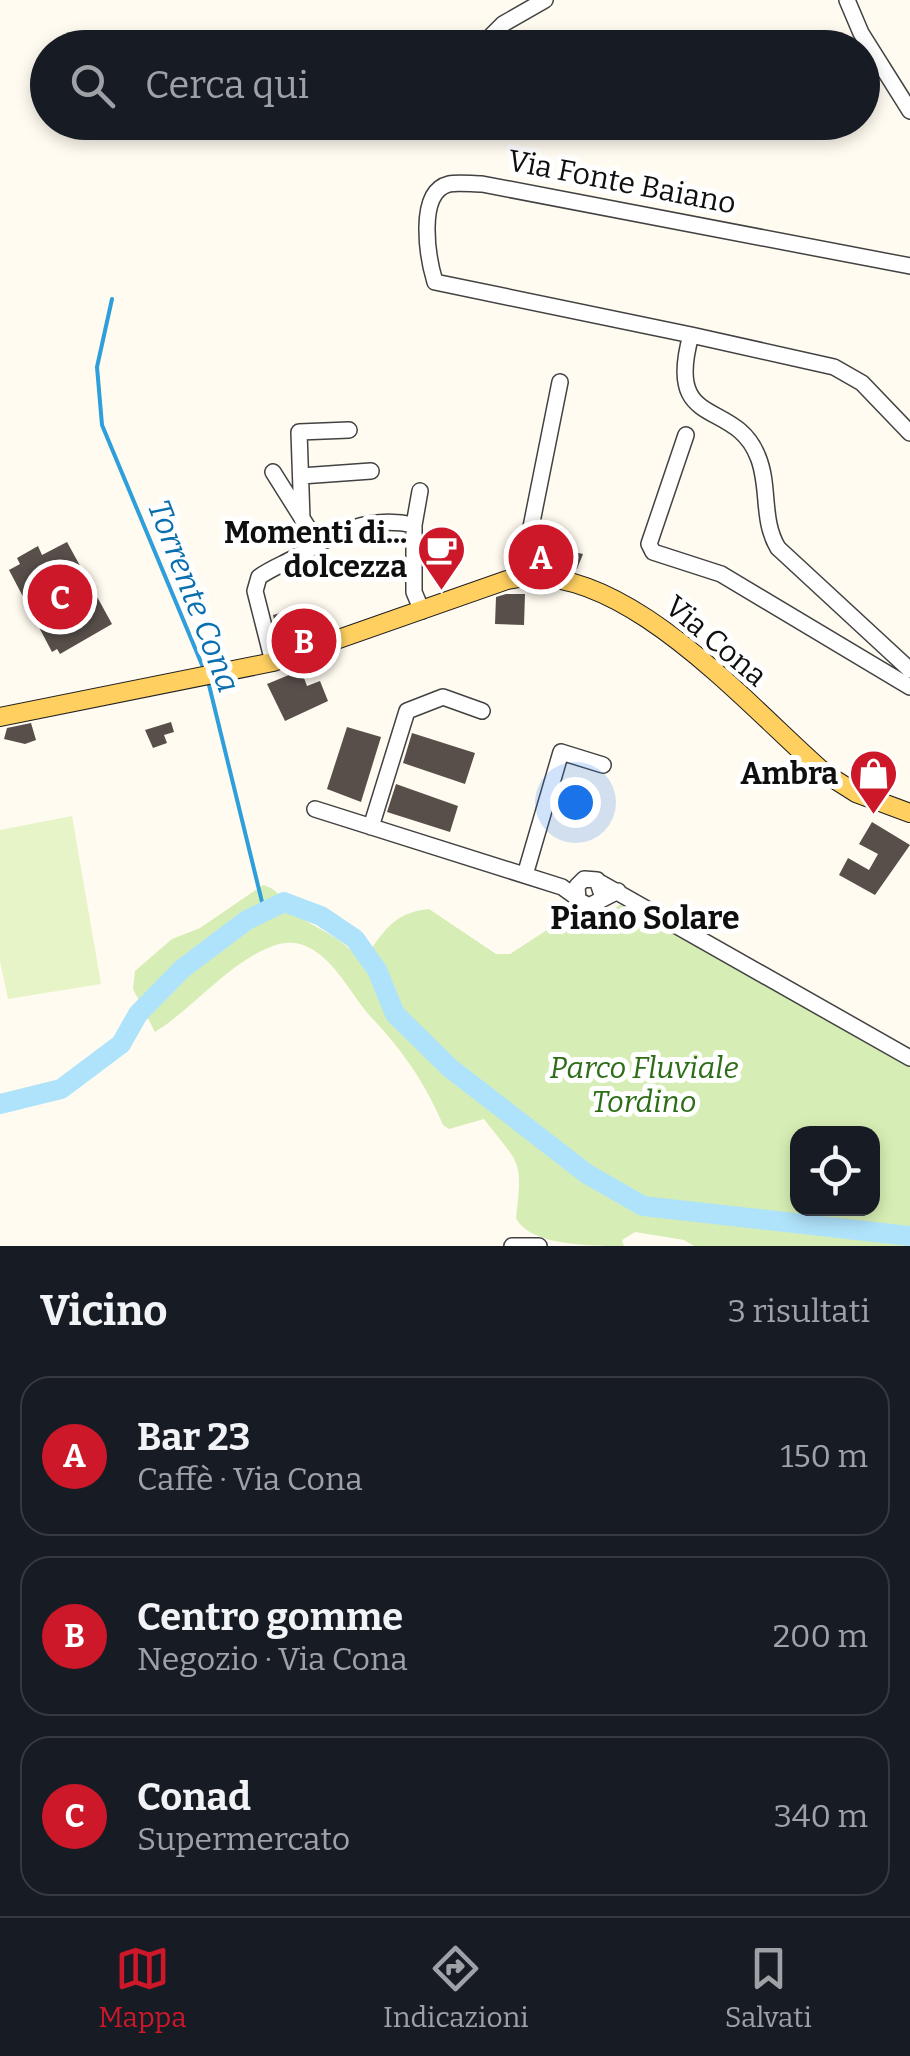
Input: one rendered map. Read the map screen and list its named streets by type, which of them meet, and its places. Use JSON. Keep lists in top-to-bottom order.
{
  "streets": {
    "main road": ["Via Cona"],
    "street": ["Via Fonte Baiano"]
  },
  "districts": ["Piano Solare"],
  "water": ["Torrente Cona"],
  "parks": ["Parco Fluviale Tordino"],
  "places": {
    "cafe": ["Momenti di... dolcezza"],
    "shop": ["Ambra"]
  },
  "page": {
    "search": "Cerca qui",
    "pins": ["A", "C", "B"],
    "heading": ["Vicino", "3 risultati"],
    "list": [
      {
        "mark": "A",
        "name": "Bar 23",
        "note": "Caffè · Via Cona",
        "value": "150 m"
      },
      {
        "mark": "B",
        "name": "Centro gomme",
        "note": "Negozio · Via Cona",
        "value": "200 m"
      },
      {
        "mark": "C",
        "name": "Conad",
        "note": "Supermercato",
        "value": "340 m"
      }
    ],
    "nav": ["Mappa", "Indicazioni", "Salvati"]
  }
}
